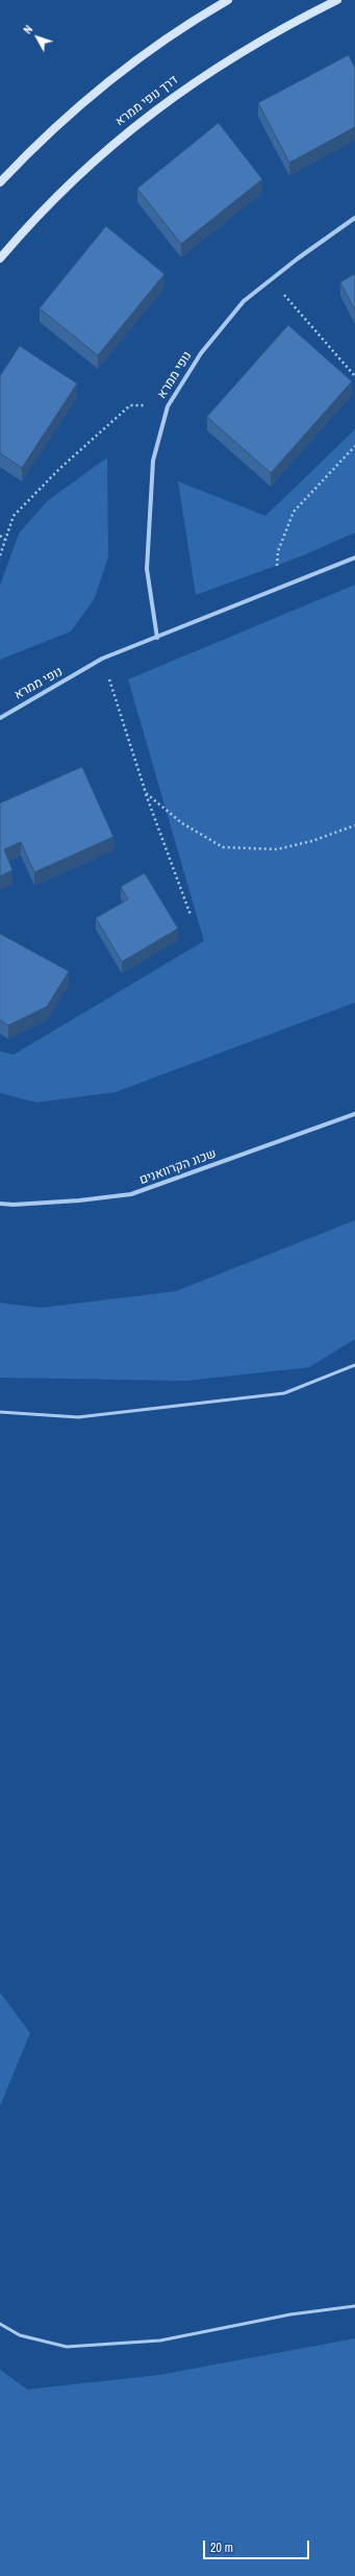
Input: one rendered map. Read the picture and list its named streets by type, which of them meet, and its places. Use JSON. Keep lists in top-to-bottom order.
{
  "streets": {
    "main road": ["דרך נופי ממרא"],
    "street": ["נופי ממרא", "שכונ הקרוואנים"]
  },
  "scale_bar": "20 m",
  "north": "top left"
}
